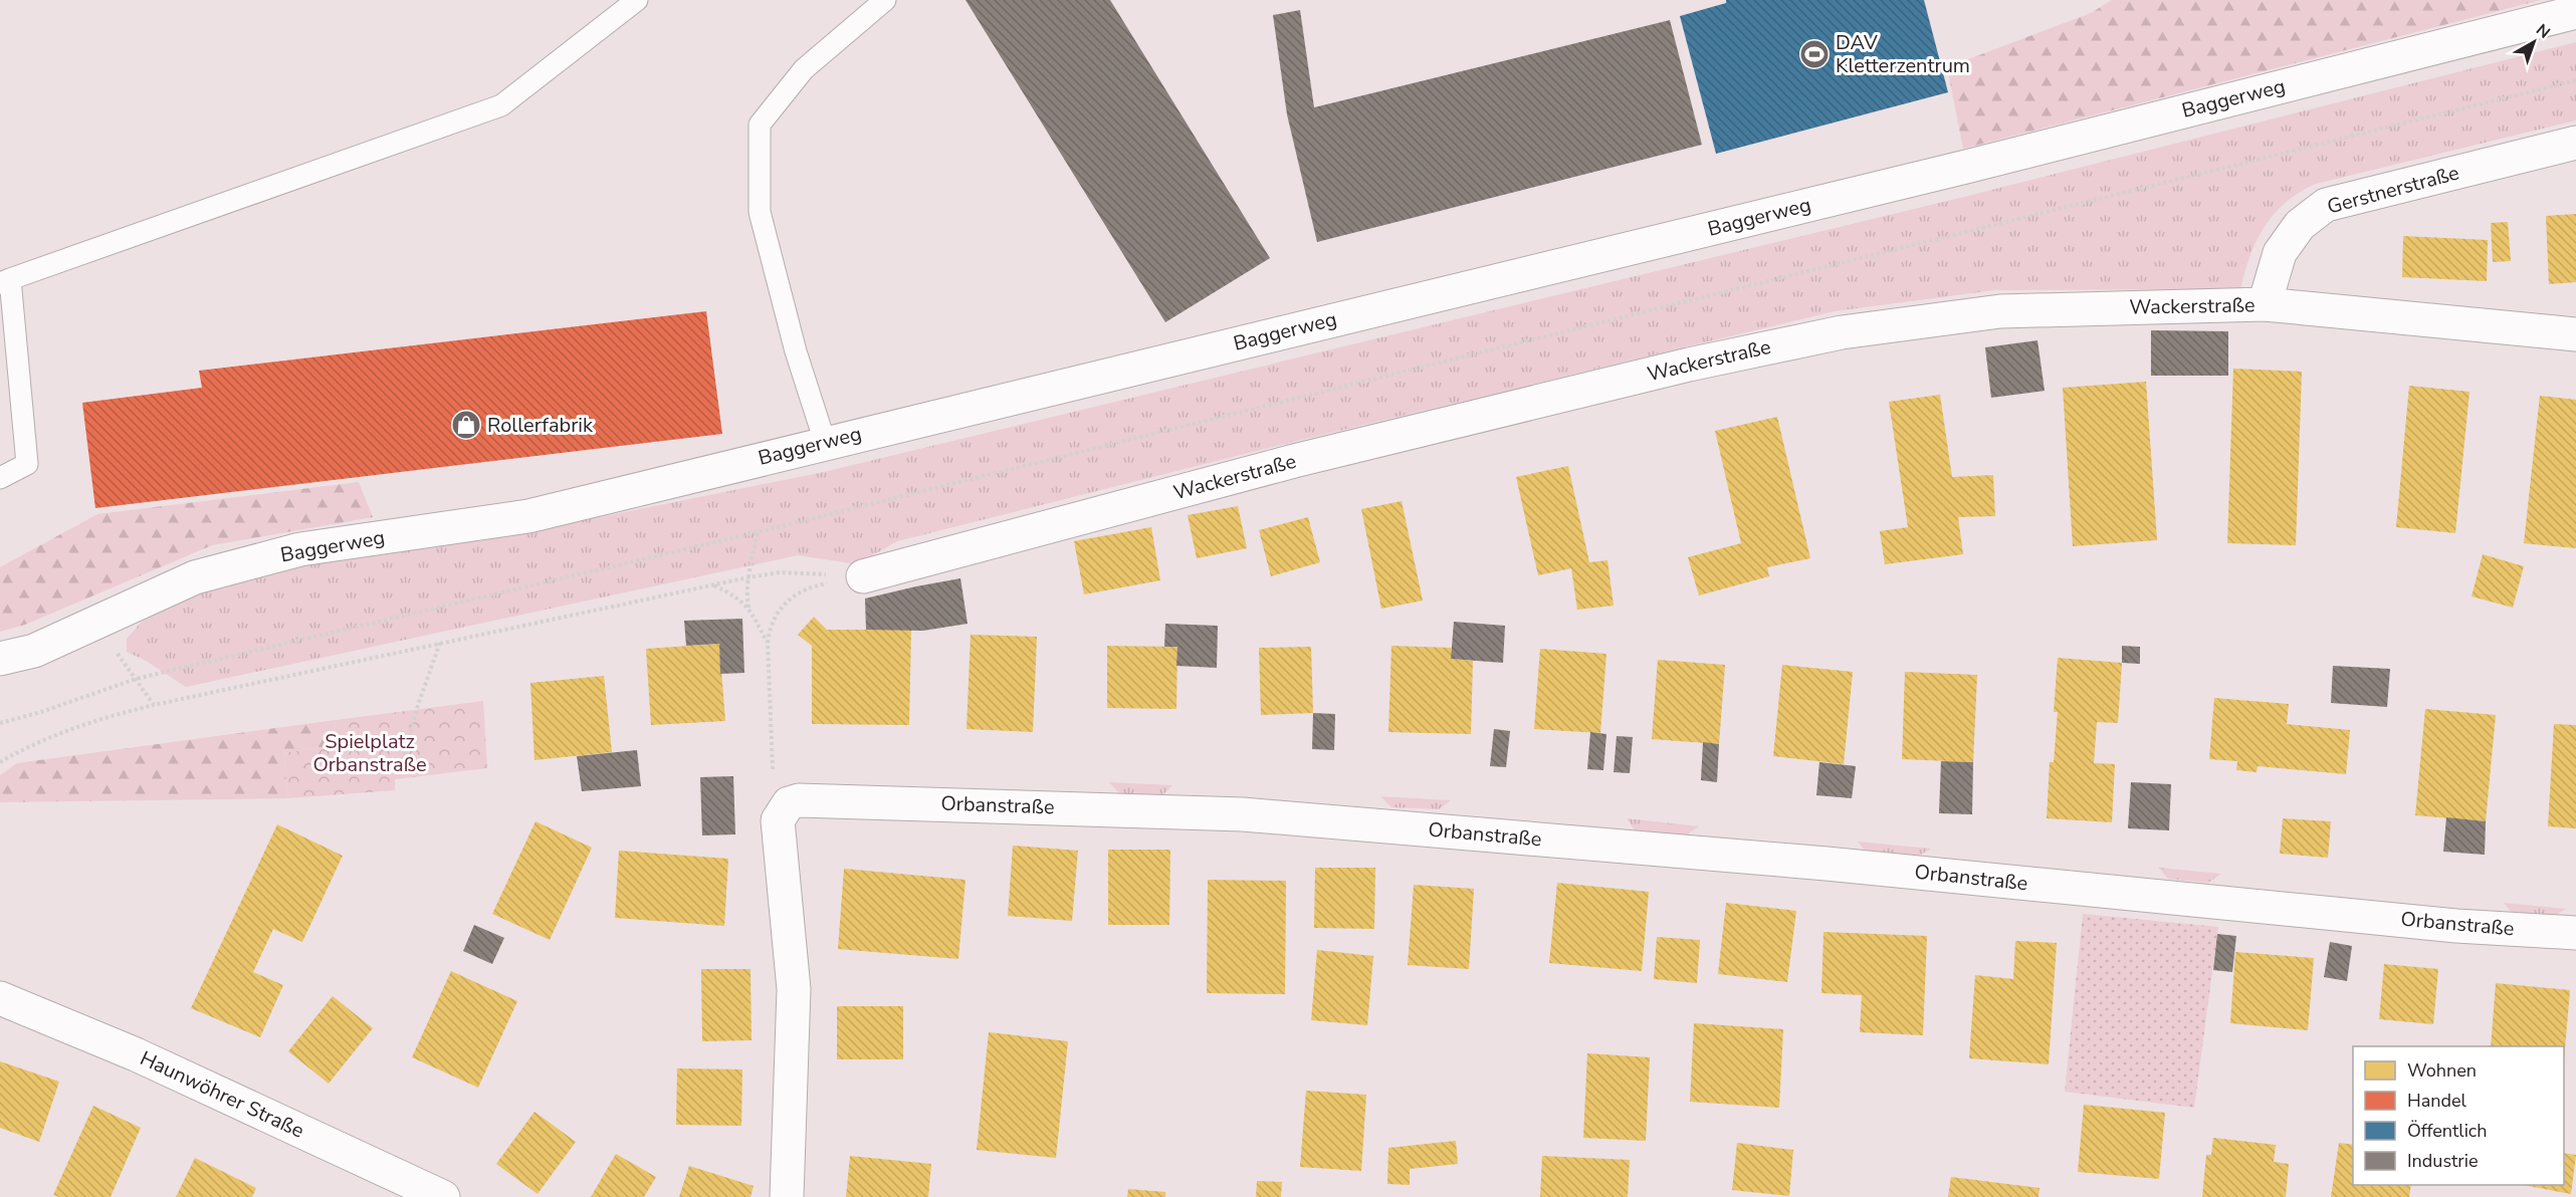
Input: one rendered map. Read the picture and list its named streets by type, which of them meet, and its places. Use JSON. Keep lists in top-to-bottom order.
{
  "streets": {
    "street": [
      "Baggerweg",
      "Gerstnerstraße",
      "Wackerstraße",
      "Orbanstraße",
      "Haunwöhrer Straße"
    ]
  },
  "crossings": [
    ["Gerstnerstraße", "Wackerstraße"]
  ],
  "parks": ["Spielplatz Orbanstraße"],
  "places": {
    "sports": ["DAV Kletterzentrum"],
    "shop": ["Rollerfabrik"]
  },
  "legend": [
    "Wohnen",
    "Handel",
    "Öffentlich",
    "Industrie"
  ],
  "north": "top right"
}
